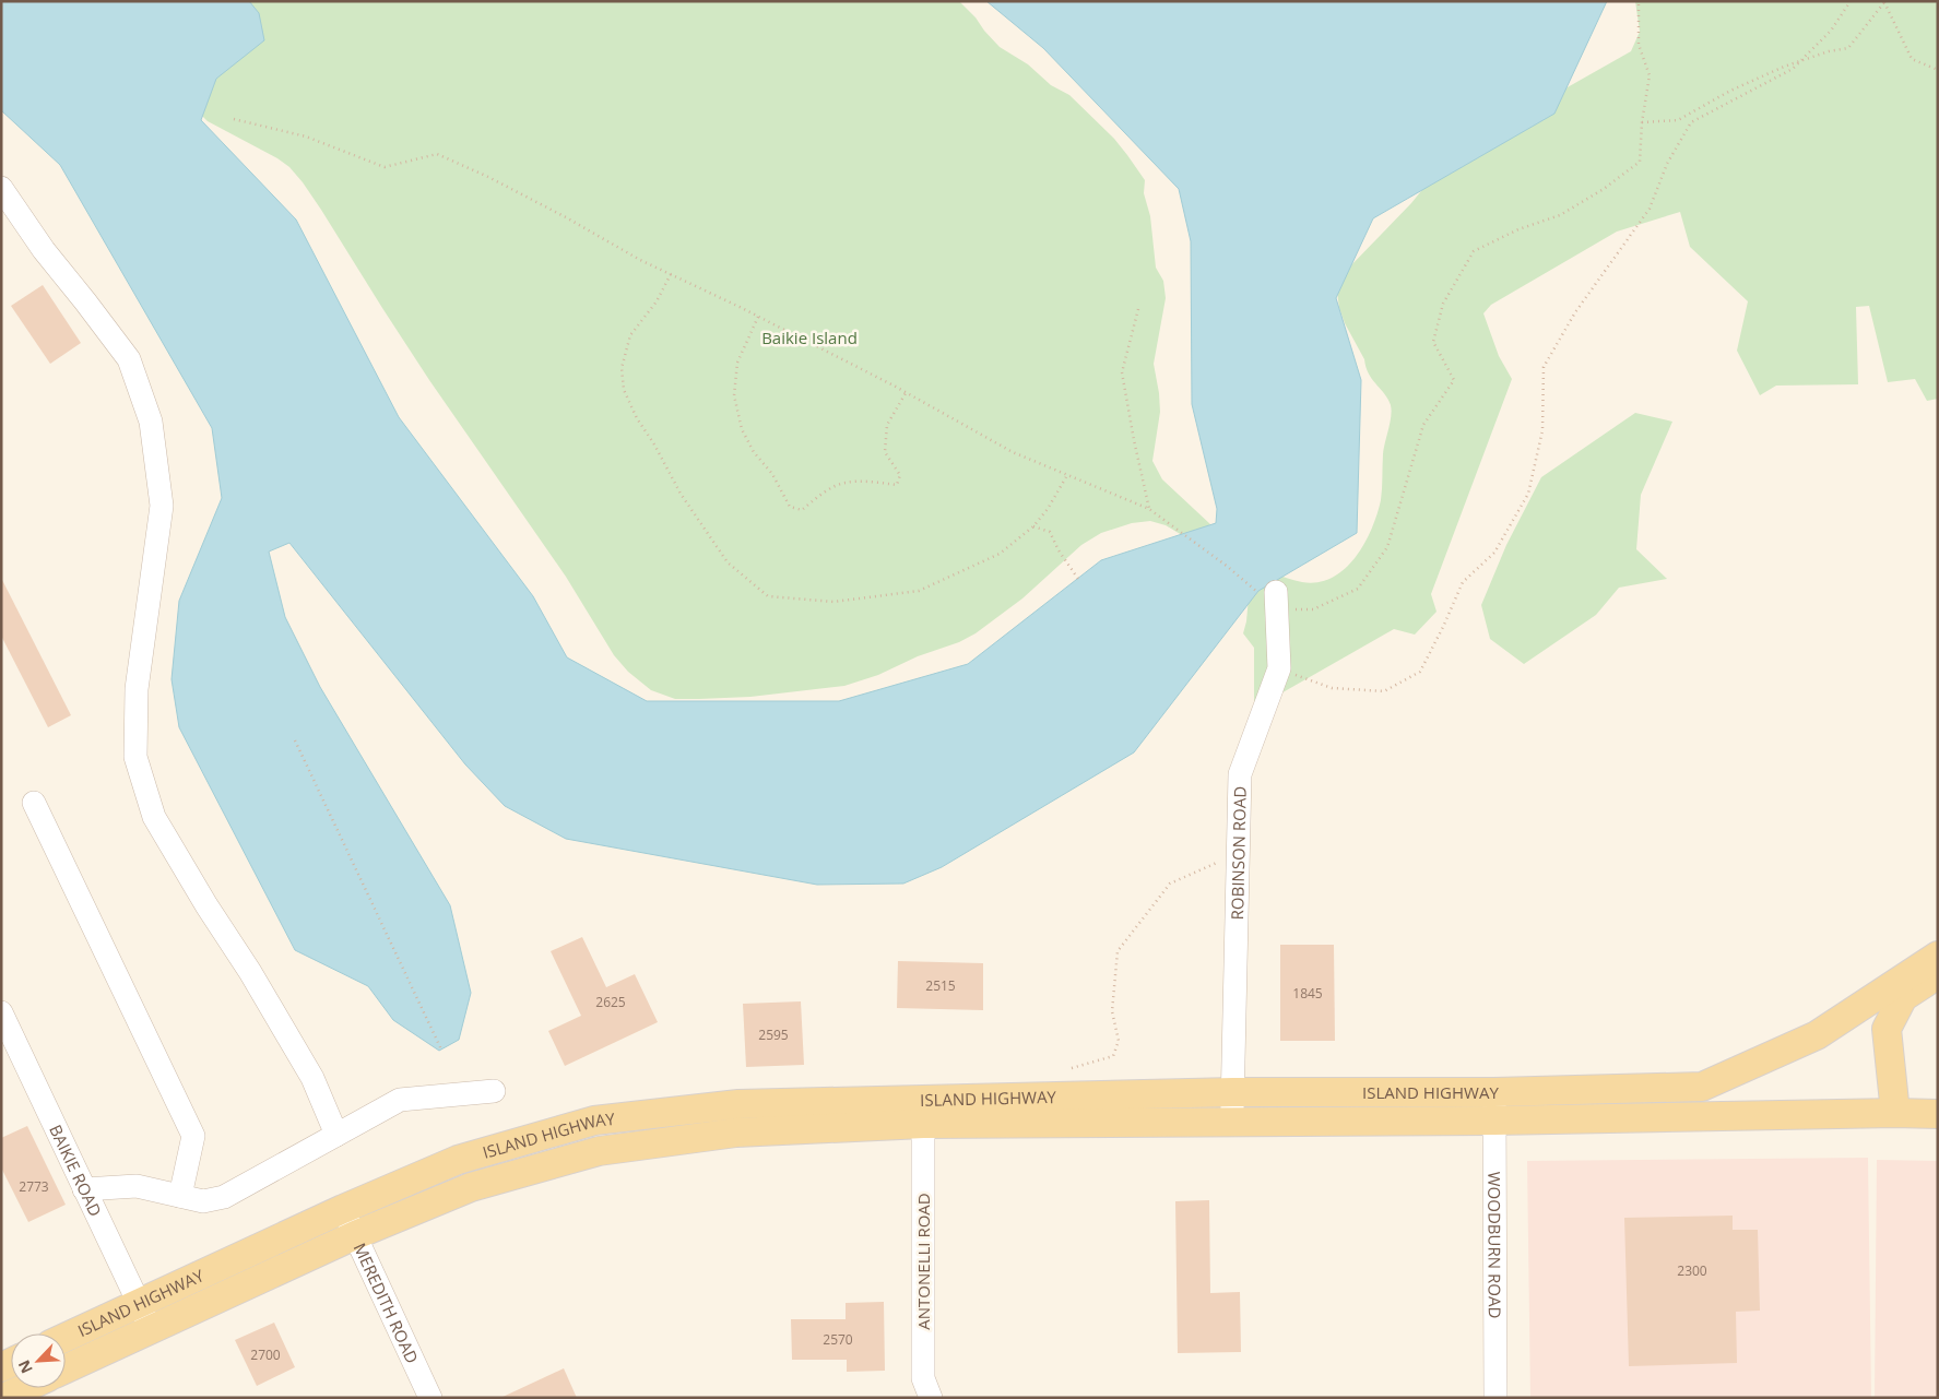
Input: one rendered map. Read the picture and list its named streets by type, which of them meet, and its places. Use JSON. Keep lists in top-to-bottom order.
{
  "streets": {
    "main road": ["ISLAND HIGHWAY"],
    "street": [
      "ROBINSON ROAD",
      "BAIKIE ROAD",
      "WOODBURN ROAD",
      "ANTONELLI ROAD",
      "MEREDITH ROAD"
    ]
  },
  "crossings": [
    ["ROBINSON ROAD", "ISLAND HIGHWAY"],
    ["ISLAND HIGHWAY", "BAIKIE ROAD"],
    ["ISLAND HIGHWAY", "WOODBURN ROAD"],
    ["ISLAND HIGHWAY", "ANTONELLI ROAD"],
    ["ISLAND HIGHWAY", "MEREDITH ROAD"]
  ],
  "parks": ["Baikie Island"],
  "house_numbers": [
    "2515",
    "1845",
    "2625",
    "2595",
    "2773",
    "2300",
    "2570",
    "2700"
  ],
  "north": "bottom left"
}
